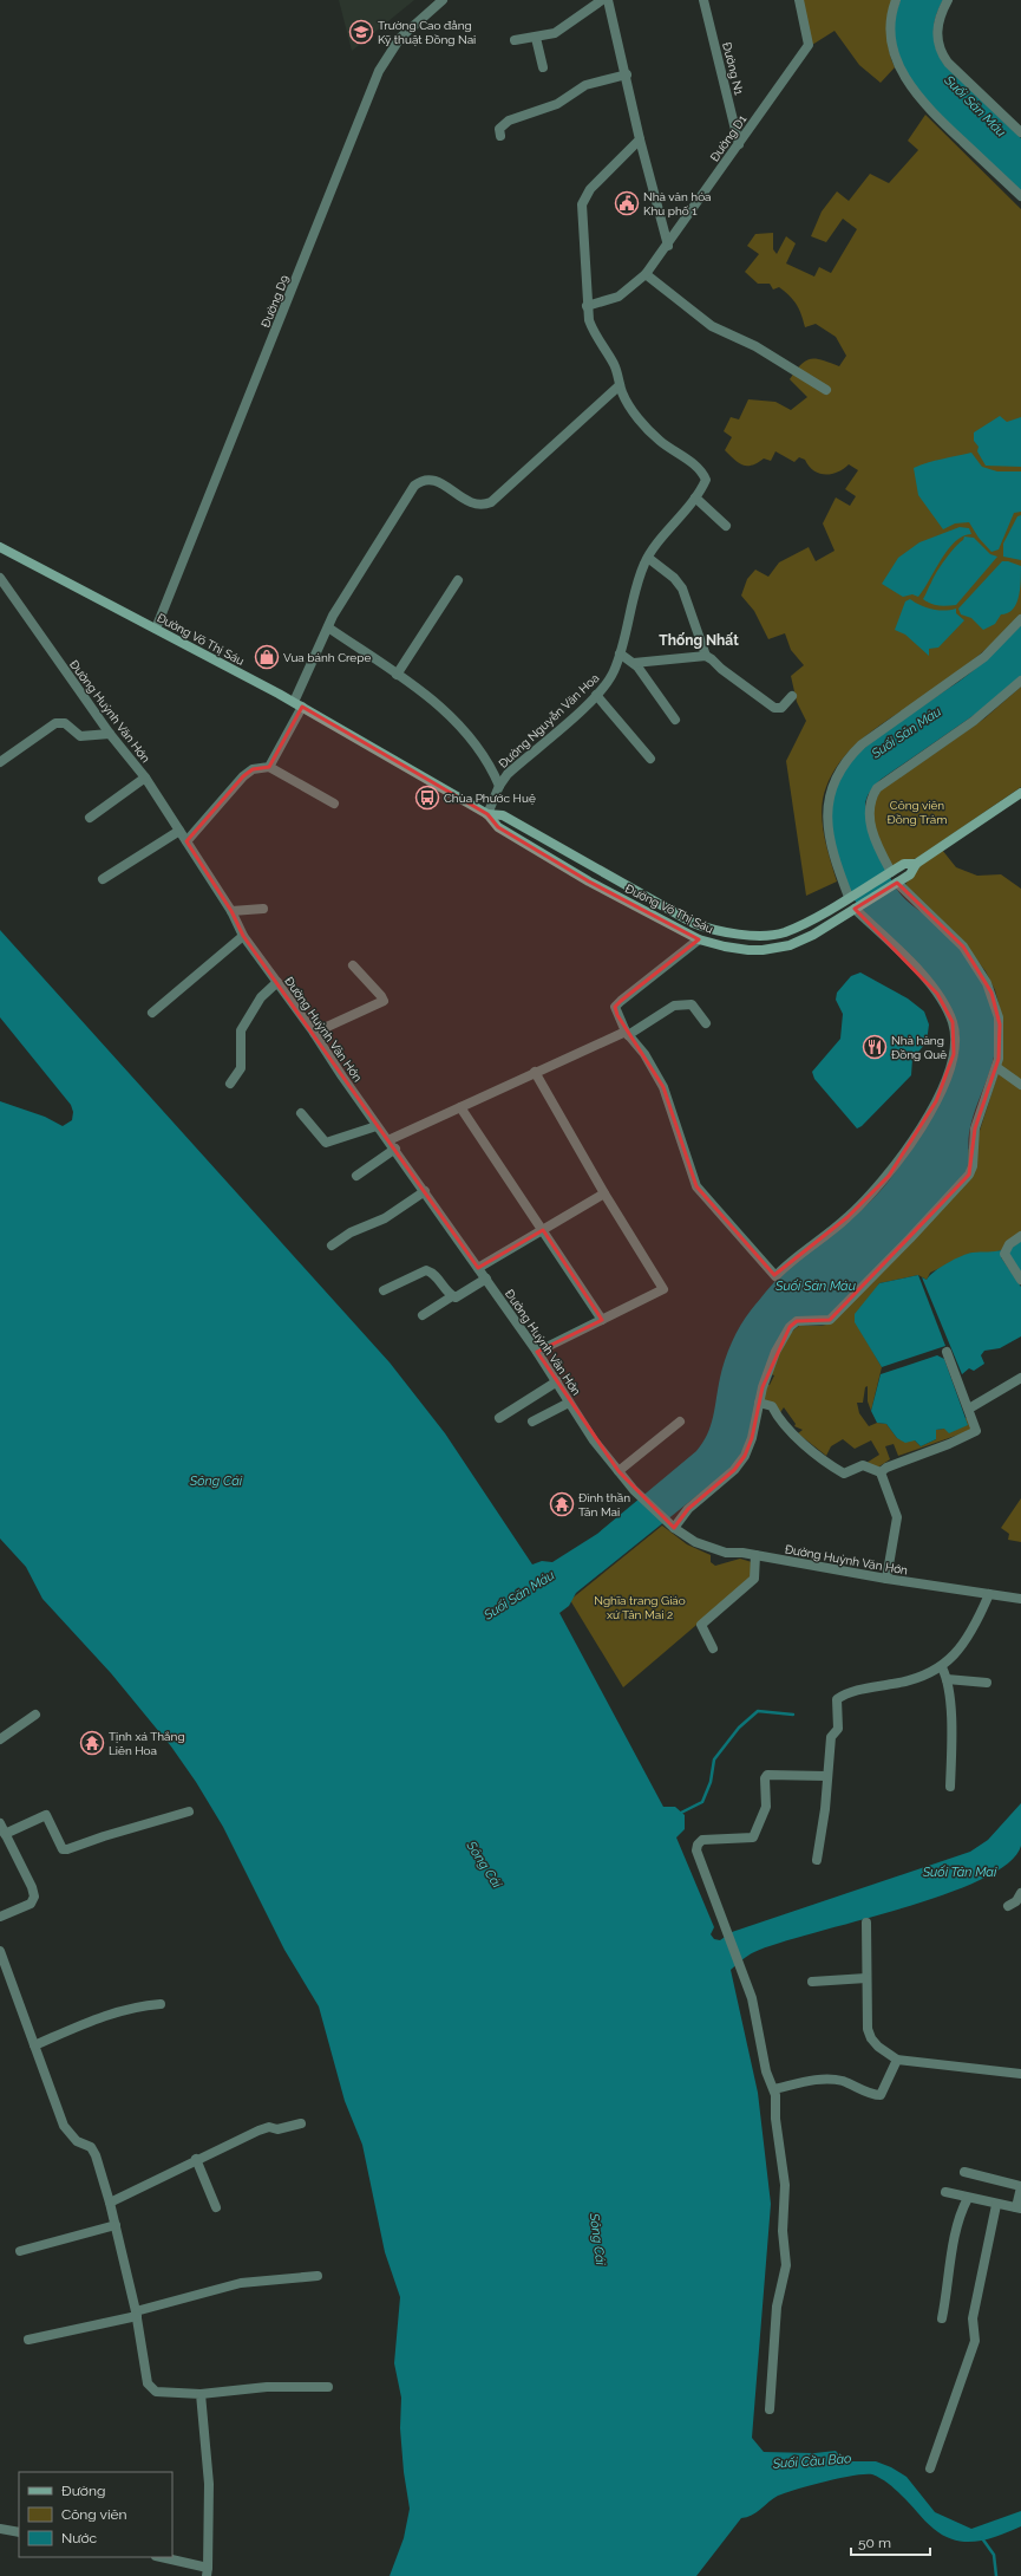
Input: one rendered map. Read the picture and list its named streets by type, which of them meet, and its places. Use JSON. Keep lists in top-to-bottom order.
{
  "streets": {
    "main road": ["Đường Võ Thị Sáu"],
    "street": [
      "Đường N1",
      "Đường D1",
      "Đường D9",
      "Đường Huỳnh Văn Hớn",
      "Đường Nguyễn Văn Hoa"
    ]
  },
  "crossings": [
    ["Đường N1", "Đường D1"],
    ["Đường D1", "Đường Nguyễn Văn Hoa"],
    ["Đường D9", "Đường Võ Thị Sáu"],
    ["Đường Võ Thị Sáu", "Đường Nguyễn Văn Hoa"]
  ],
  "districts": ["Thống Nhất"],
  "water": [
    "Suối Săn Máu",
    "Sông Cái",
    "Suối Tân Mai",
    "Suối Cầu Bào"
  ],
  "parks": ["Công viên Đồng Tràm", "Nghĩa trang Giáo xứ Tân Mai 2"],
  "places": {
    "school or university": ["Trường Cao đẳng Kỹ thuật Đồng Nai"],
    "public building": ["Nhà văn hóa Khu phố 1"],
    "shop": ["Vua bánh Crepe"],
    "bus stop": ["Chùa Phước Huệ"],
    "restaurant": ["Nhà hàng Đồng Quê"],
    "temple": ["Đình thần Tân Mai", "Tịnh xá Thắng Liên Hoa"]
  },
  "legend": ["Đường", "Công viên", "Nước"],
  "scale_bar": "50 m"
}
